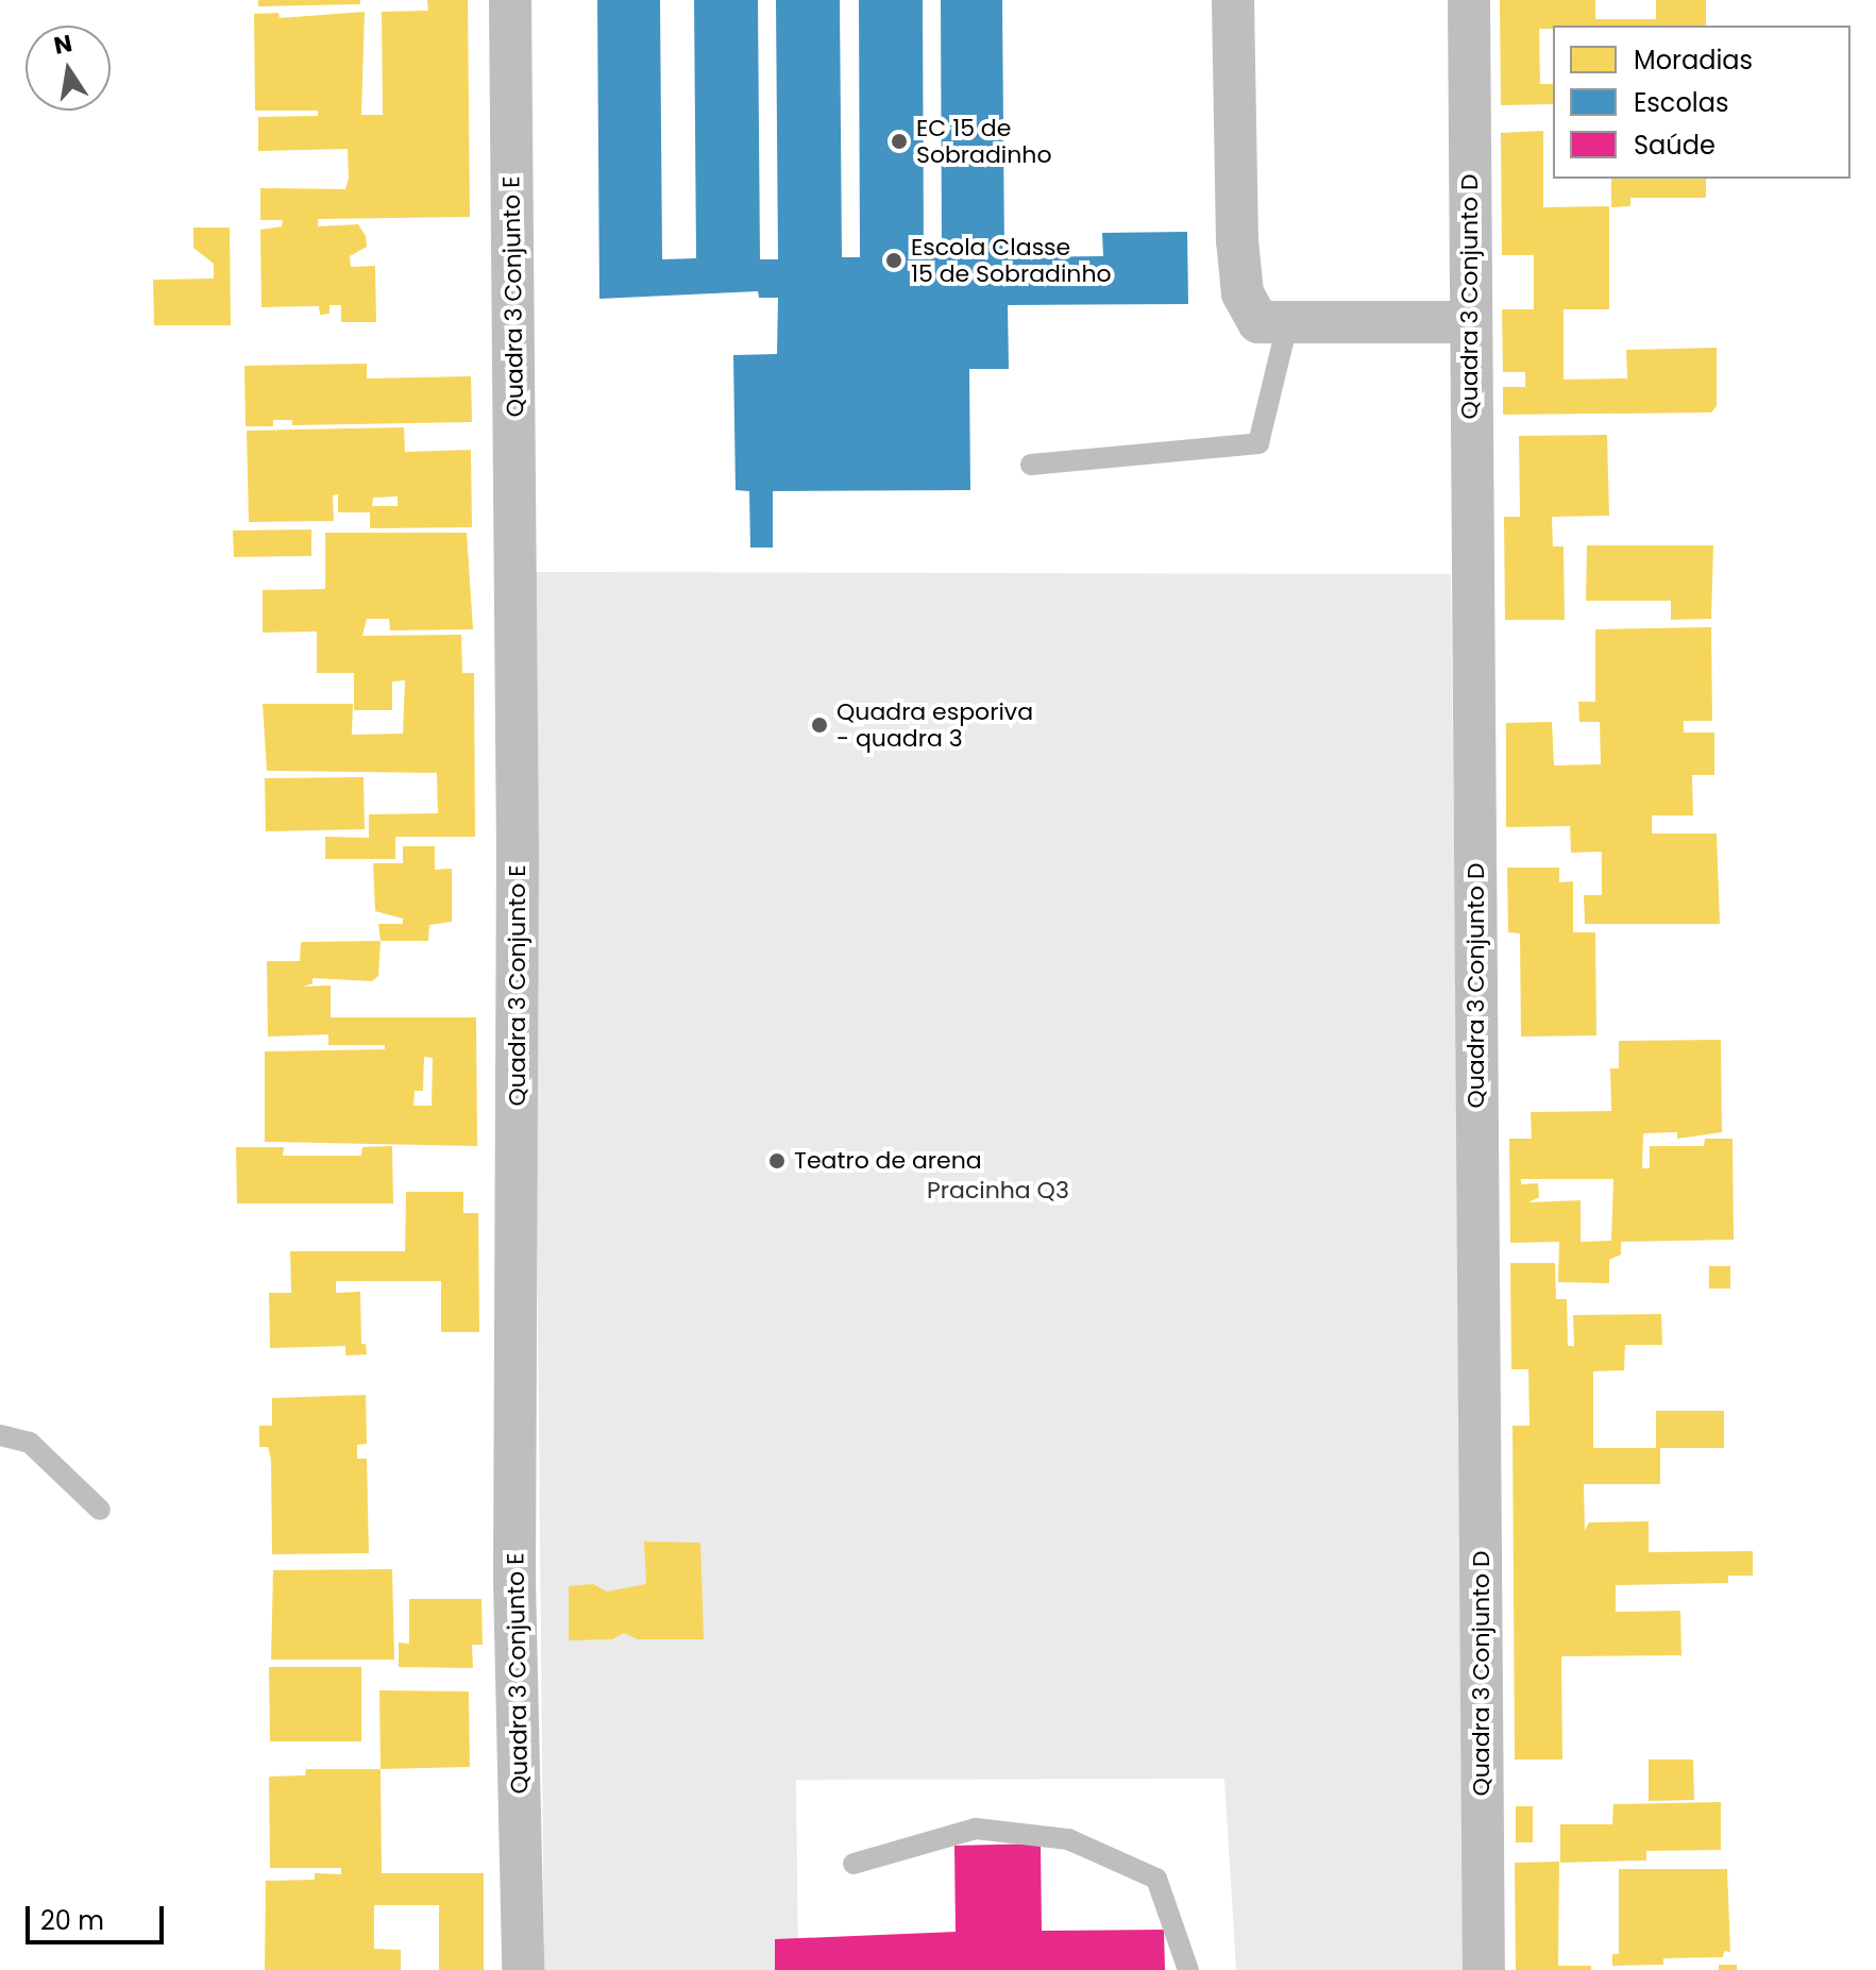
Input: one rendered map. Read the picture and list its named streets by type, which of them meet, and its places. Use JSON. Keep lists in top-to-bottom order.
{
  "streets": {
    "street": ["Quadra 3 Conjunto E", "Quadra 3 Conjunto D"]
  },
  "parks": ["Pracinha Q3"],
  "places": [
    "EC 15 de Sobradinho",
    "Escola Classe 15 de Sobradinho",
    "Quadra esporiva - quadra 3",
    "Teatro de arena"
  ],
  "legend": ["Moradias", "Escolas", "Saúde"],
  "scale_bar": "20 m",
  "north": "top"
}
